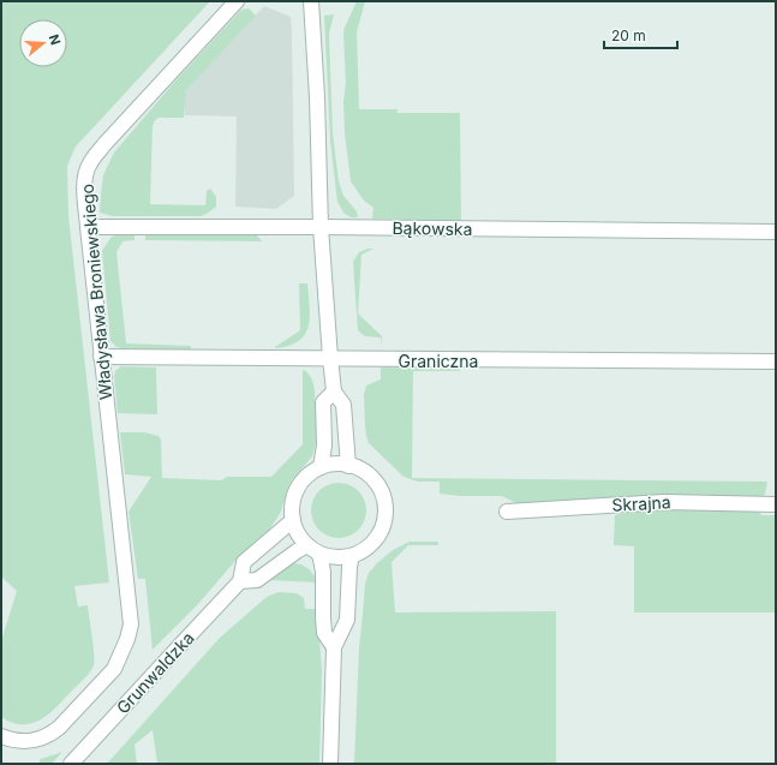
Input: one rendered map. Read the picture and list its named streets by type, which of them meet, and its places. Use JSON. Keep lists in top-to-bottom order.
{
  "streets": {
    "street": [
      "Bąkowska",
      "Władysława Broniewskiego",
      "Graniczna",
      "Skrajna",
      "Grunwaldzka"
    ]
  },
  "crossings": [
    ["Bąkowska", "Władysława Broniewskiego"],
    ["Władysława Broniewskiego", "Graniczna"]
  ],
  "scale_bar": "20 m",
  "north": "right"
}
